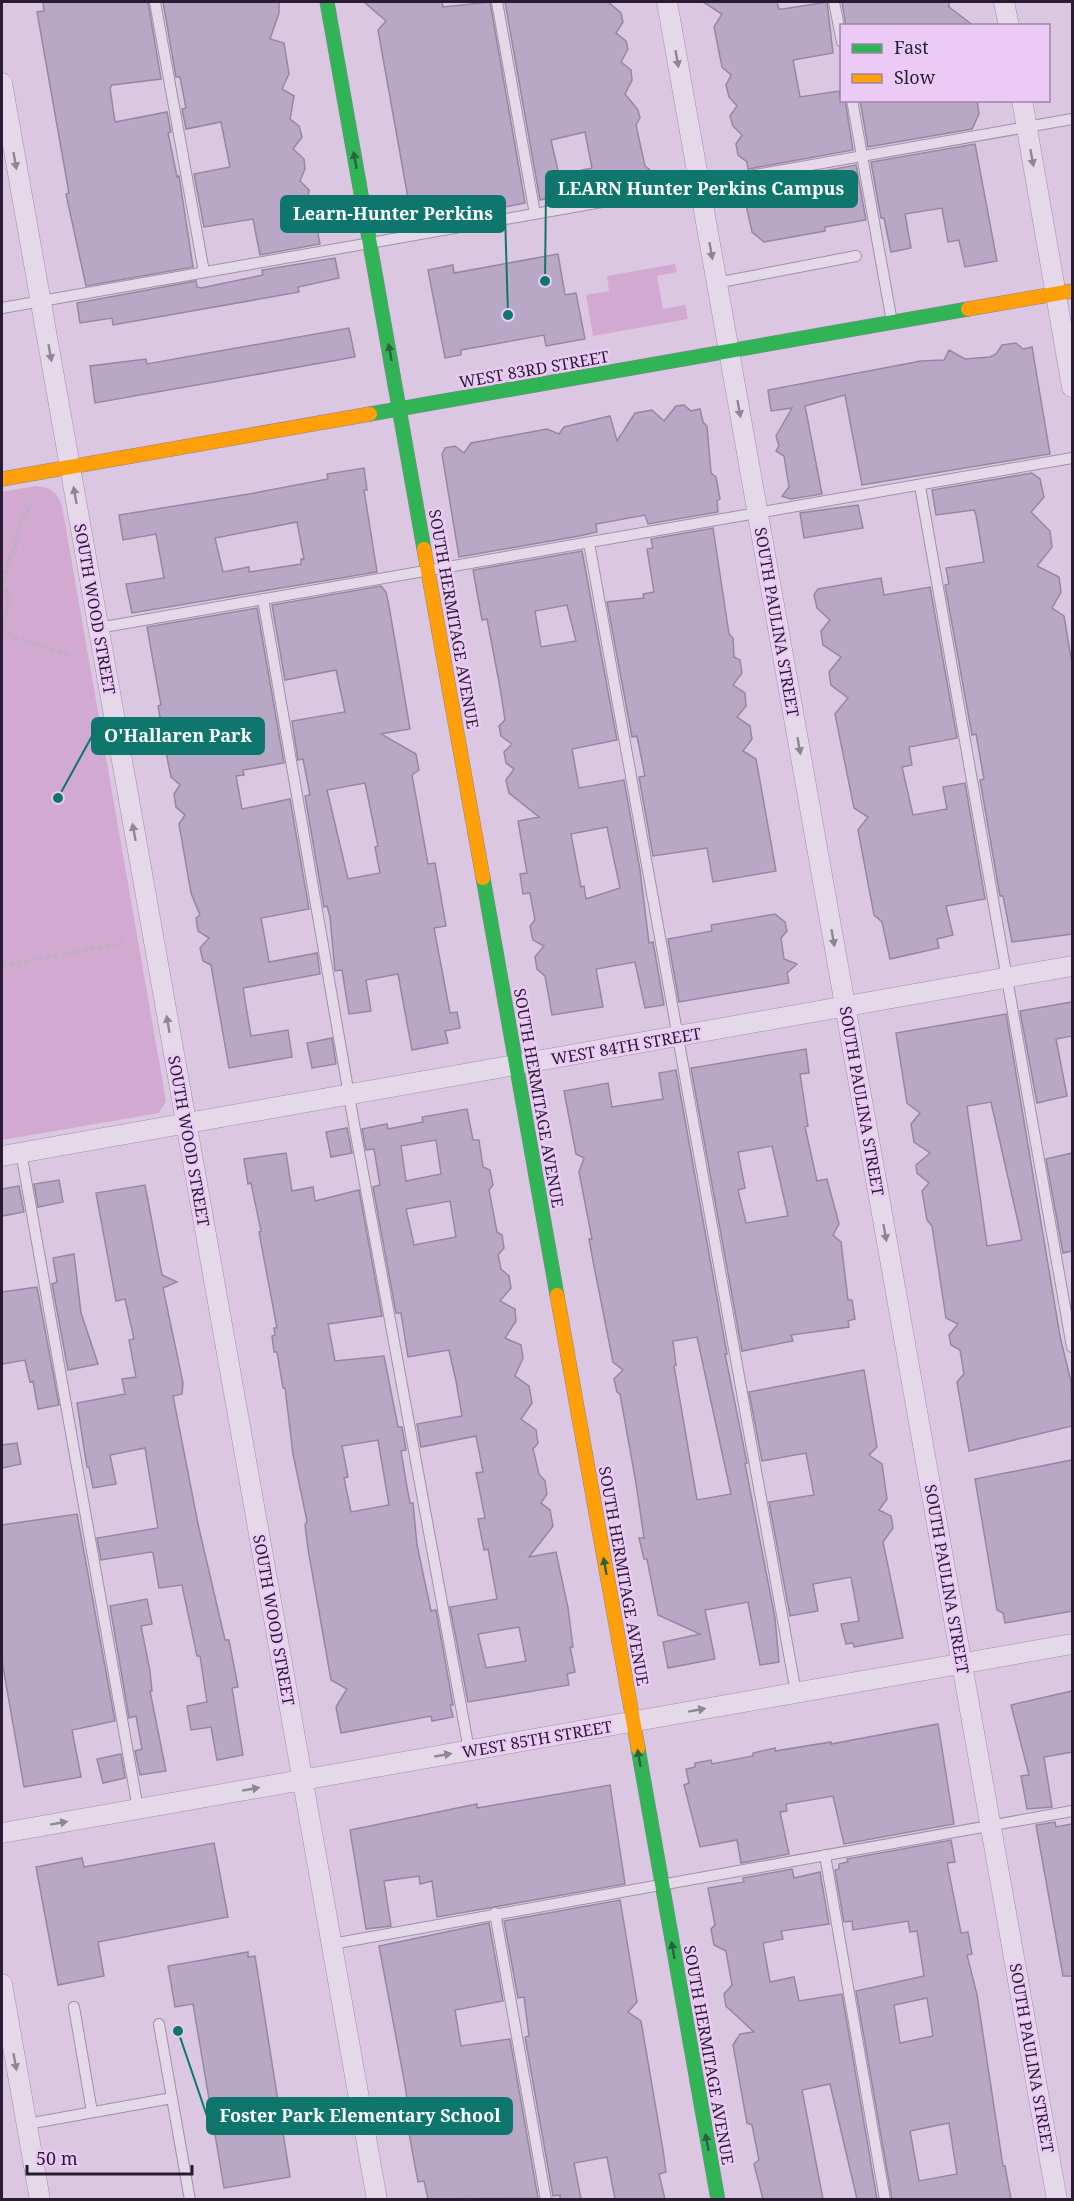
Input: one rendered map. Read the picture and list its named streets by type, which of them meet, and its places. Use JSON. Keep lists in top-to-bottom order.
{
  "streets": {
    "street": [
      "WEST 83RD STREET",
      "SOUTH WOOD STREET",
      "SOUTH HERMITAGE AVENUE",
      "SOUTH PAULINA STREET",
      "WEST 84TH STREET",
      "WEST 85TH STREET"
    ]
  },
  "crossings": [
    ["WEST 83RD STREET", "SOUTH WOOD STREET"],
    ["WEST 83RD STREET", "SOUTH HERMITAGE AVENUE"],
    ["WEST 83RD STREET", "SOUTH PAULINA STREET"],
    ["SOUTH WOOD STREET", "WEST 84TH STREET"],
    ["SOUTH WOOD STREET", "WEST 85TH STREET"],
    ["SOUTH HERMITAGE AVENUE", "WEST 84TH STREET"],
    ["SOUTH HERMITAGE AVENUE", "WEST 85TH STREET"],
    ["SOUTH PAULINA STREET", "WEST 84TH STREET"],
    ["SOUTH PAULINA STREET", "WEST 85TH STREET"]
  ],
  "one_way": ["SOUTH HERMITAGE AVENUE", "SOUTH PAULINA STREET", "WEST 85TH STREET"],
  "places": [
    "LEARN Hunter Perkins Campus",
    "Learn-Hunter Perkins",
    "O'Hallaren Park",
    "Foster Park Elementary School"
  ],
  "legend": ["Fast", "Slow"],
  "scale_bar": "50 m"
}
